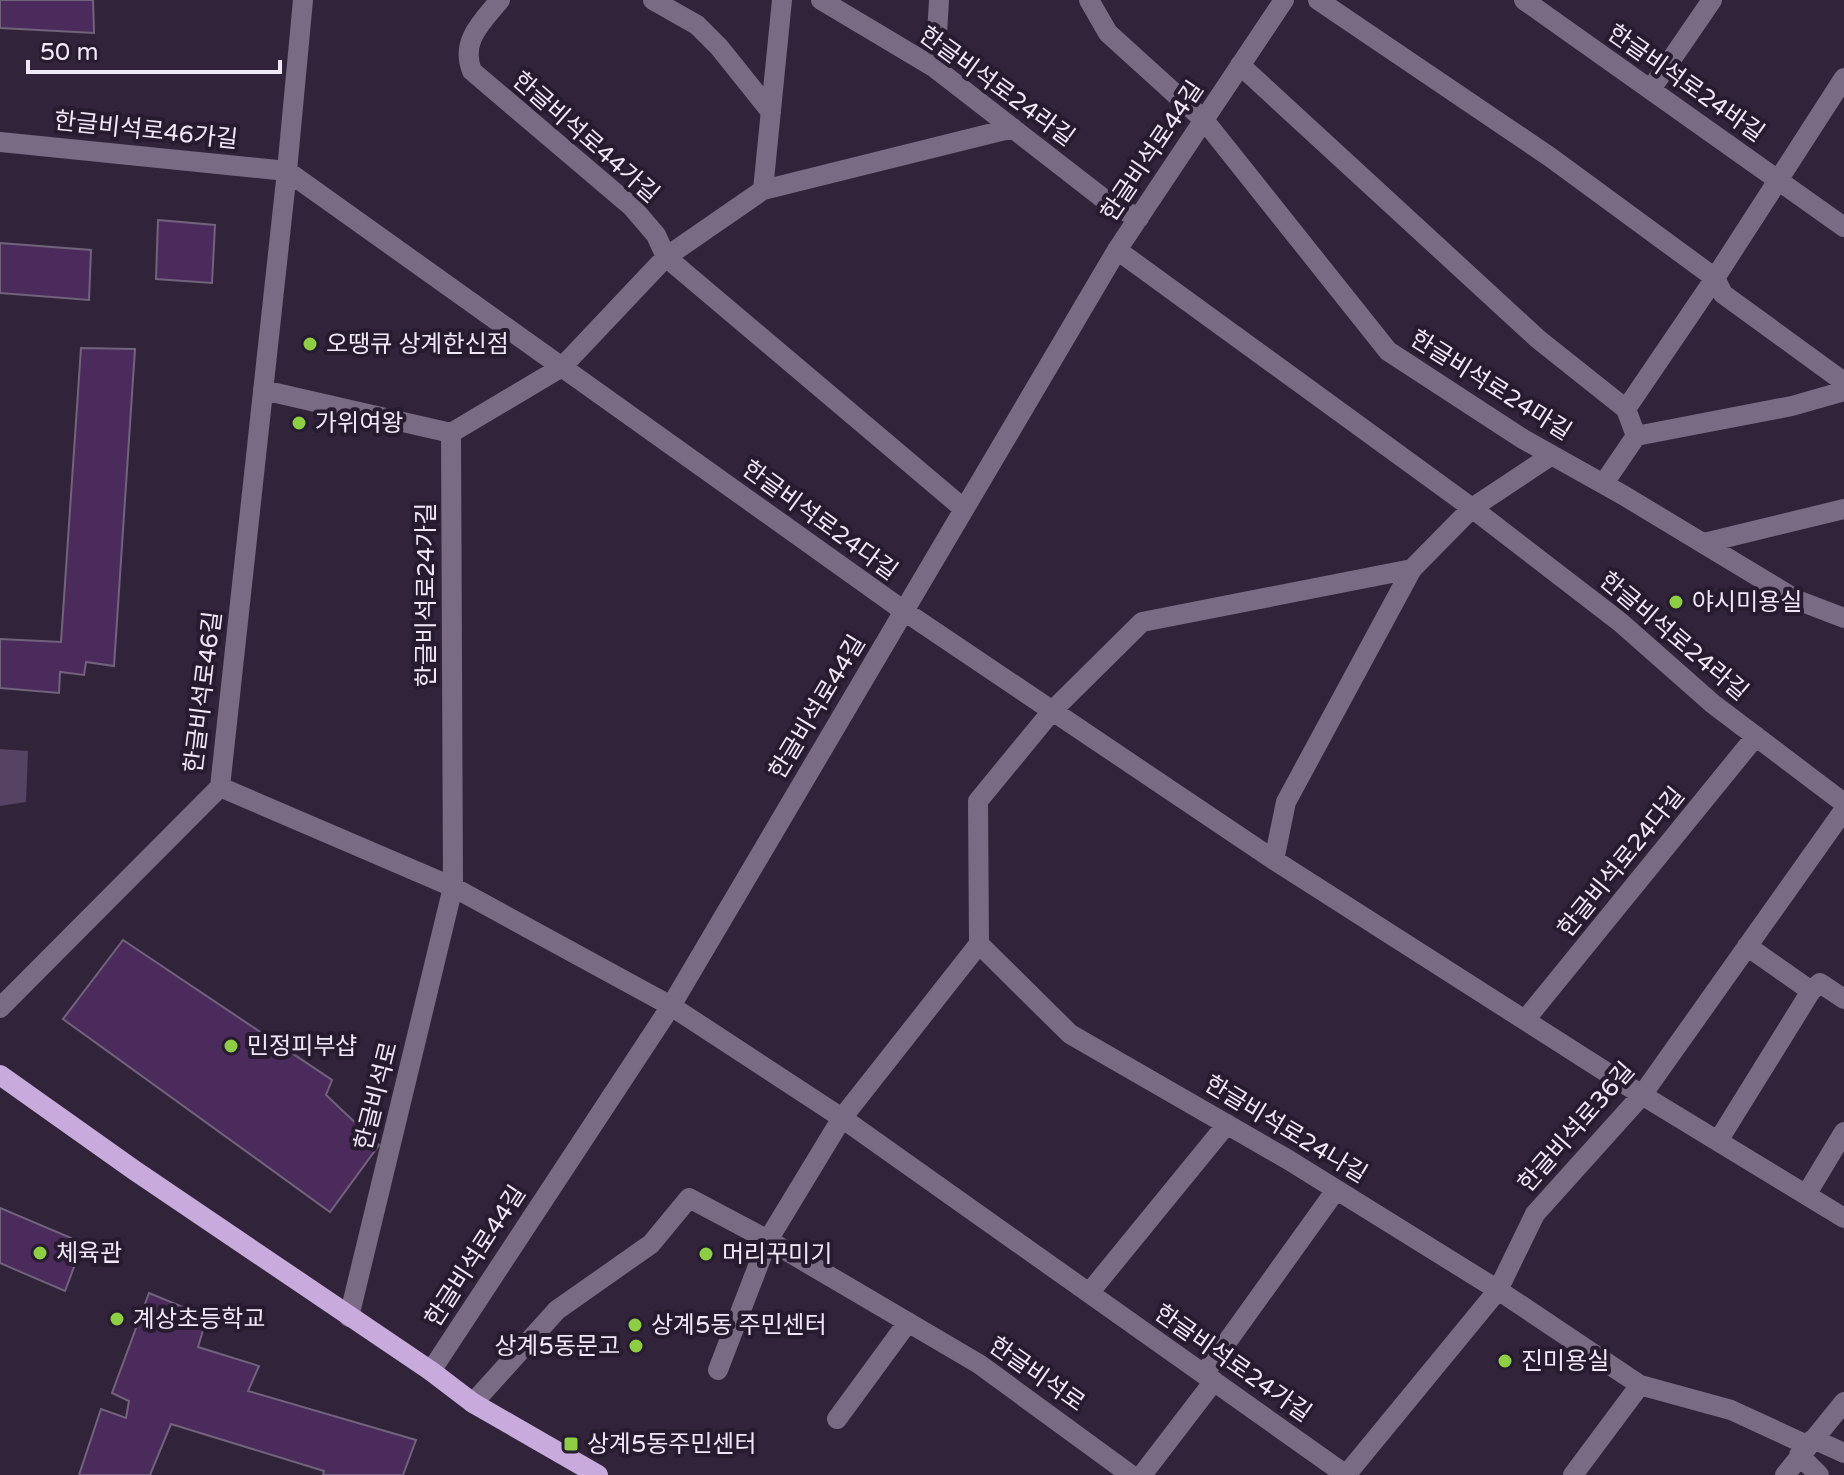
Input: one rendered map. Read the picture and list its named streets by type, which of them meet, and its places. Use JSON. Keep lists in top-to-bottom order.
{
  "streets": {
    "street": [
      "한글비석로24바길",
      "한글비석로24라길",
      "한글비석로46가길",
      "한글비석로44가길",
      "한글비석로44길",
      "한글비석로24마길",
      "한글비석로24다길",
      "한글비석로24가길",
      "한글비석로46길",
      "한글비석로",
      "한글비석로36길",
      "한글비석로24나길"
    ]
  },
  "crossings": [
    ["한글비석로24라길", "한글비석로44길"],
    ["한글비석로24라길", "한글비석로24다길"],
    ["한글비석로46가길", "한글비석로24다길"],
    ["한글비석로46가길", "한글비석로46길"],
    ["한글비석로44가길", "한글비석로44길"],
    ["한글비석로44길", "한글비석로24마길"],
    ["한글비석로44길", "한글비석로24다길"],
    ["한글비석로44길", "한글비석로24가길"],
    ["한글비석로24다길", "한글비석로46길"],
    ["한글비석로24다길", "한글비석로36길"],
    ["한글비석로24가길", "한글비석로46길"],
    ["한글비석로24가길", "한글비석로"],
    ["한글비석로24가길", "한글비석로36길"],
    ["한글비석로36길", "한글비석로24나길"]
  ],
  "places": {
    "other": [
      "오땡큐 상계한신점",
      "가위여왕",
      "야시미용실",
      "민정피부샵",
      "체육관",
      "머리꾸미기",
      "계상초등학교",
      "상계5동 주민센터",
      "상계5동문고",
      "진미용실"
    ],
    "transit": ["상계5동주민센터"]
  },
  "scale_bar": "50 m"
}
